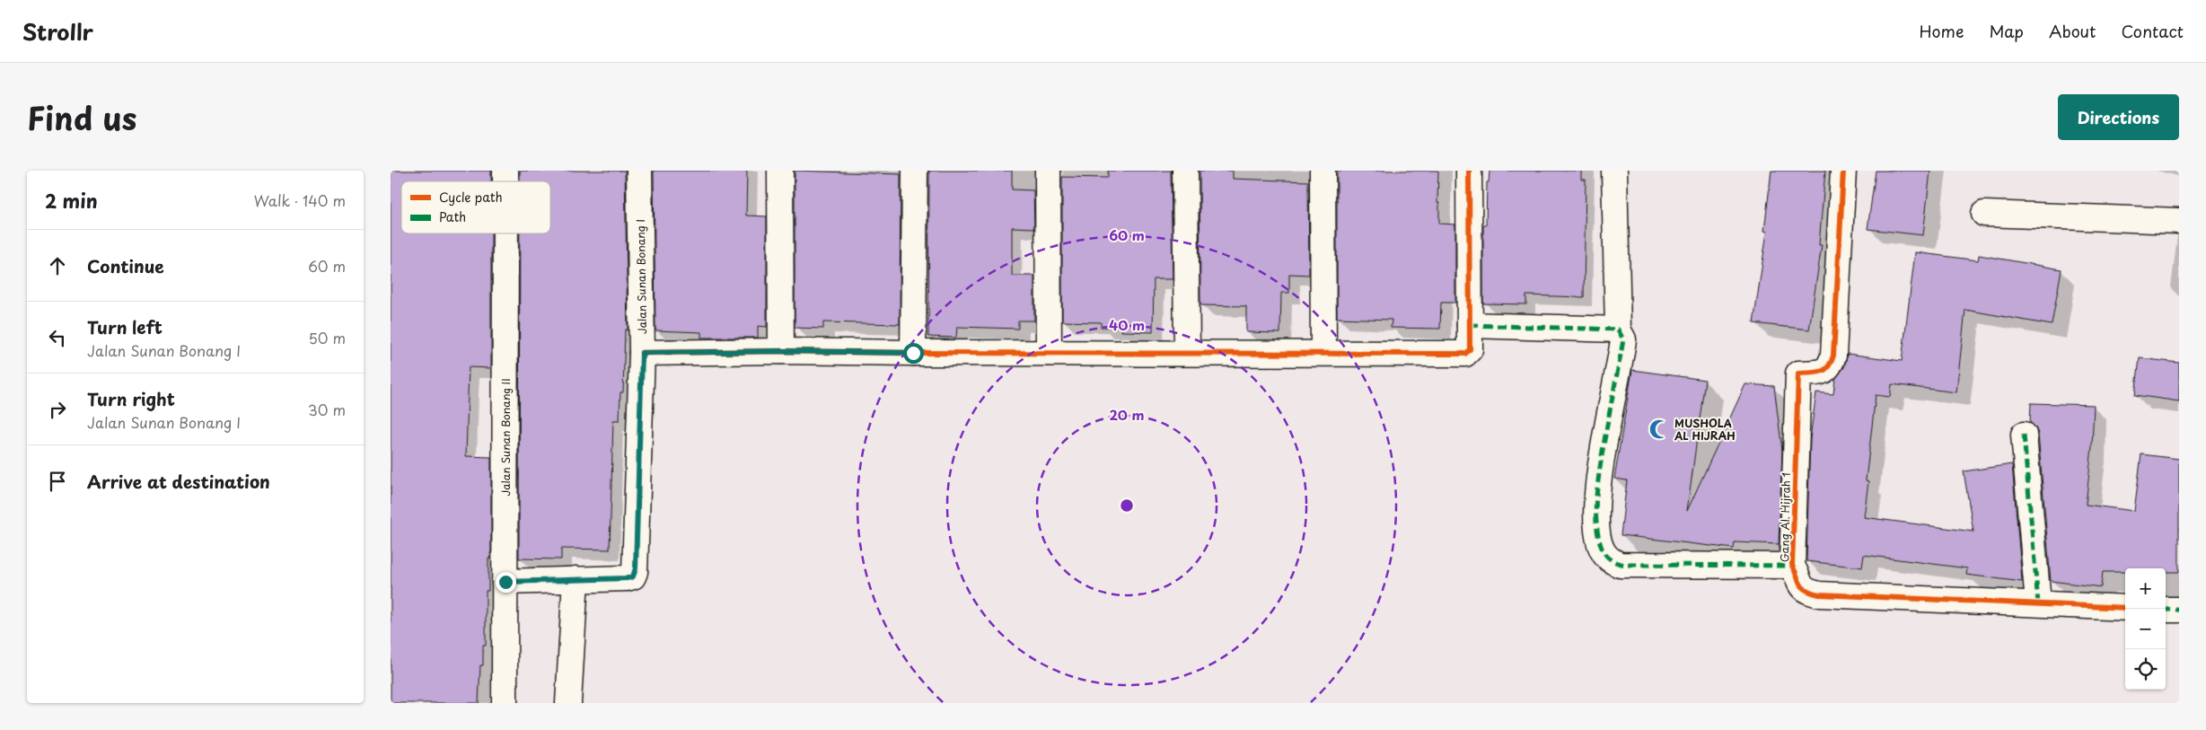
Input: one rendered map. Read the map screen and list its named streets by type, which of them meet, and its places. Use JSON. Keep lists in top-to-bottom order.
{
  "streets": {
    "street": ["Jalan Sunan Bonang I", "Jalan Sunan Bonang II", "Gang Al. Hijrah 1"]
  },
  "crossings": [
    ["Jalan Sunan Bonang I", "Jalan Sunan Bonang II"]
  ],
  "places": {
    "mosque": ["MUSHOLA AL HIJRAH"]
  },
  "legend": ["Cycle path", "Path"],
  "page": {
    "header": "Strollr",
    "nav": [
      "Home",
      "Map",
      "About",
      "Contact"
    ],
    "title": "Find us",
    "buttons": "Directions",
    "heading": ["2 min", "Walk · 140 m"],
    "list": [
      ["Continue", "60 m"],
      ["Turn left", "Jalan Sunan Bonang I", "50 m"],
      ["Turn right", "Jalan Sunan Bonang I", "30 m"],
      "Arrive at destination"
    ],
    "map_buttons": ["+", "−"]
  },
  "rings": ["60 m", "40 m", "20 m"]
}
